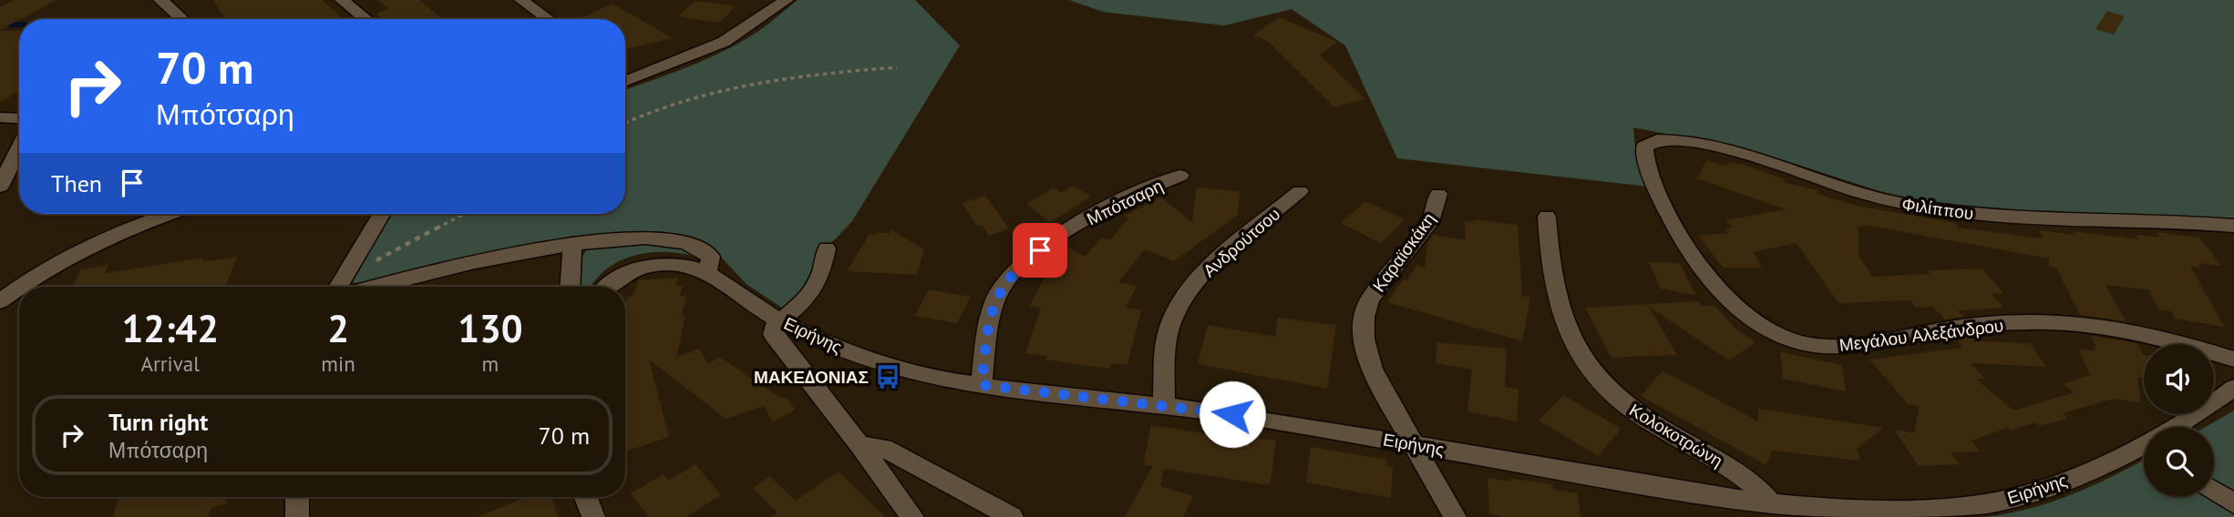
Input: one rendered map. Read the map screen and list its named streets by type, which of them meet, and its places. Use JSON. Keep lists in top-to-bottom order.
{
  "streets": {
    "street": [
      "Μπότσαρη",
      "Φιλίππου",
      "Ανδρούτσου",
      "Καραϊσκάκη",
      "Ειρήνης",
      "Μεγάλου Αλεξάνδρου",
      "Κολοκοτρώνη"
    ]
  },
  "crossings": [
    ["Μπότσαρη", "Ειρήνης"],
    ["Φιλίππου", "Μεγάλου Αλεξάνδρου"],
    ["Ανδρούτσου", "Ειρήνης"],
    ["Καραϊσκάκη", "Ειρήνης"],
    ["Ειρήνης", "Κολοκοτρώνη"]
  ],
  "places": {
    "bus stop": ["ΜΑΚΕΔΟΝΙΑΣ"]
  },
  "page": {
    "turn": ["70 m", "Μπότσαρη"],
    "then": "Then",
    "eta": [
      "12:42",
      "Arrival",
      "2",
      "min",
      "130",
      "m"
    ],
    "list": [
      {
        "name": "Turn right",
        "note": "Μπότσαρη",
        "value": "70 m"
      }
    ]
  }
}
